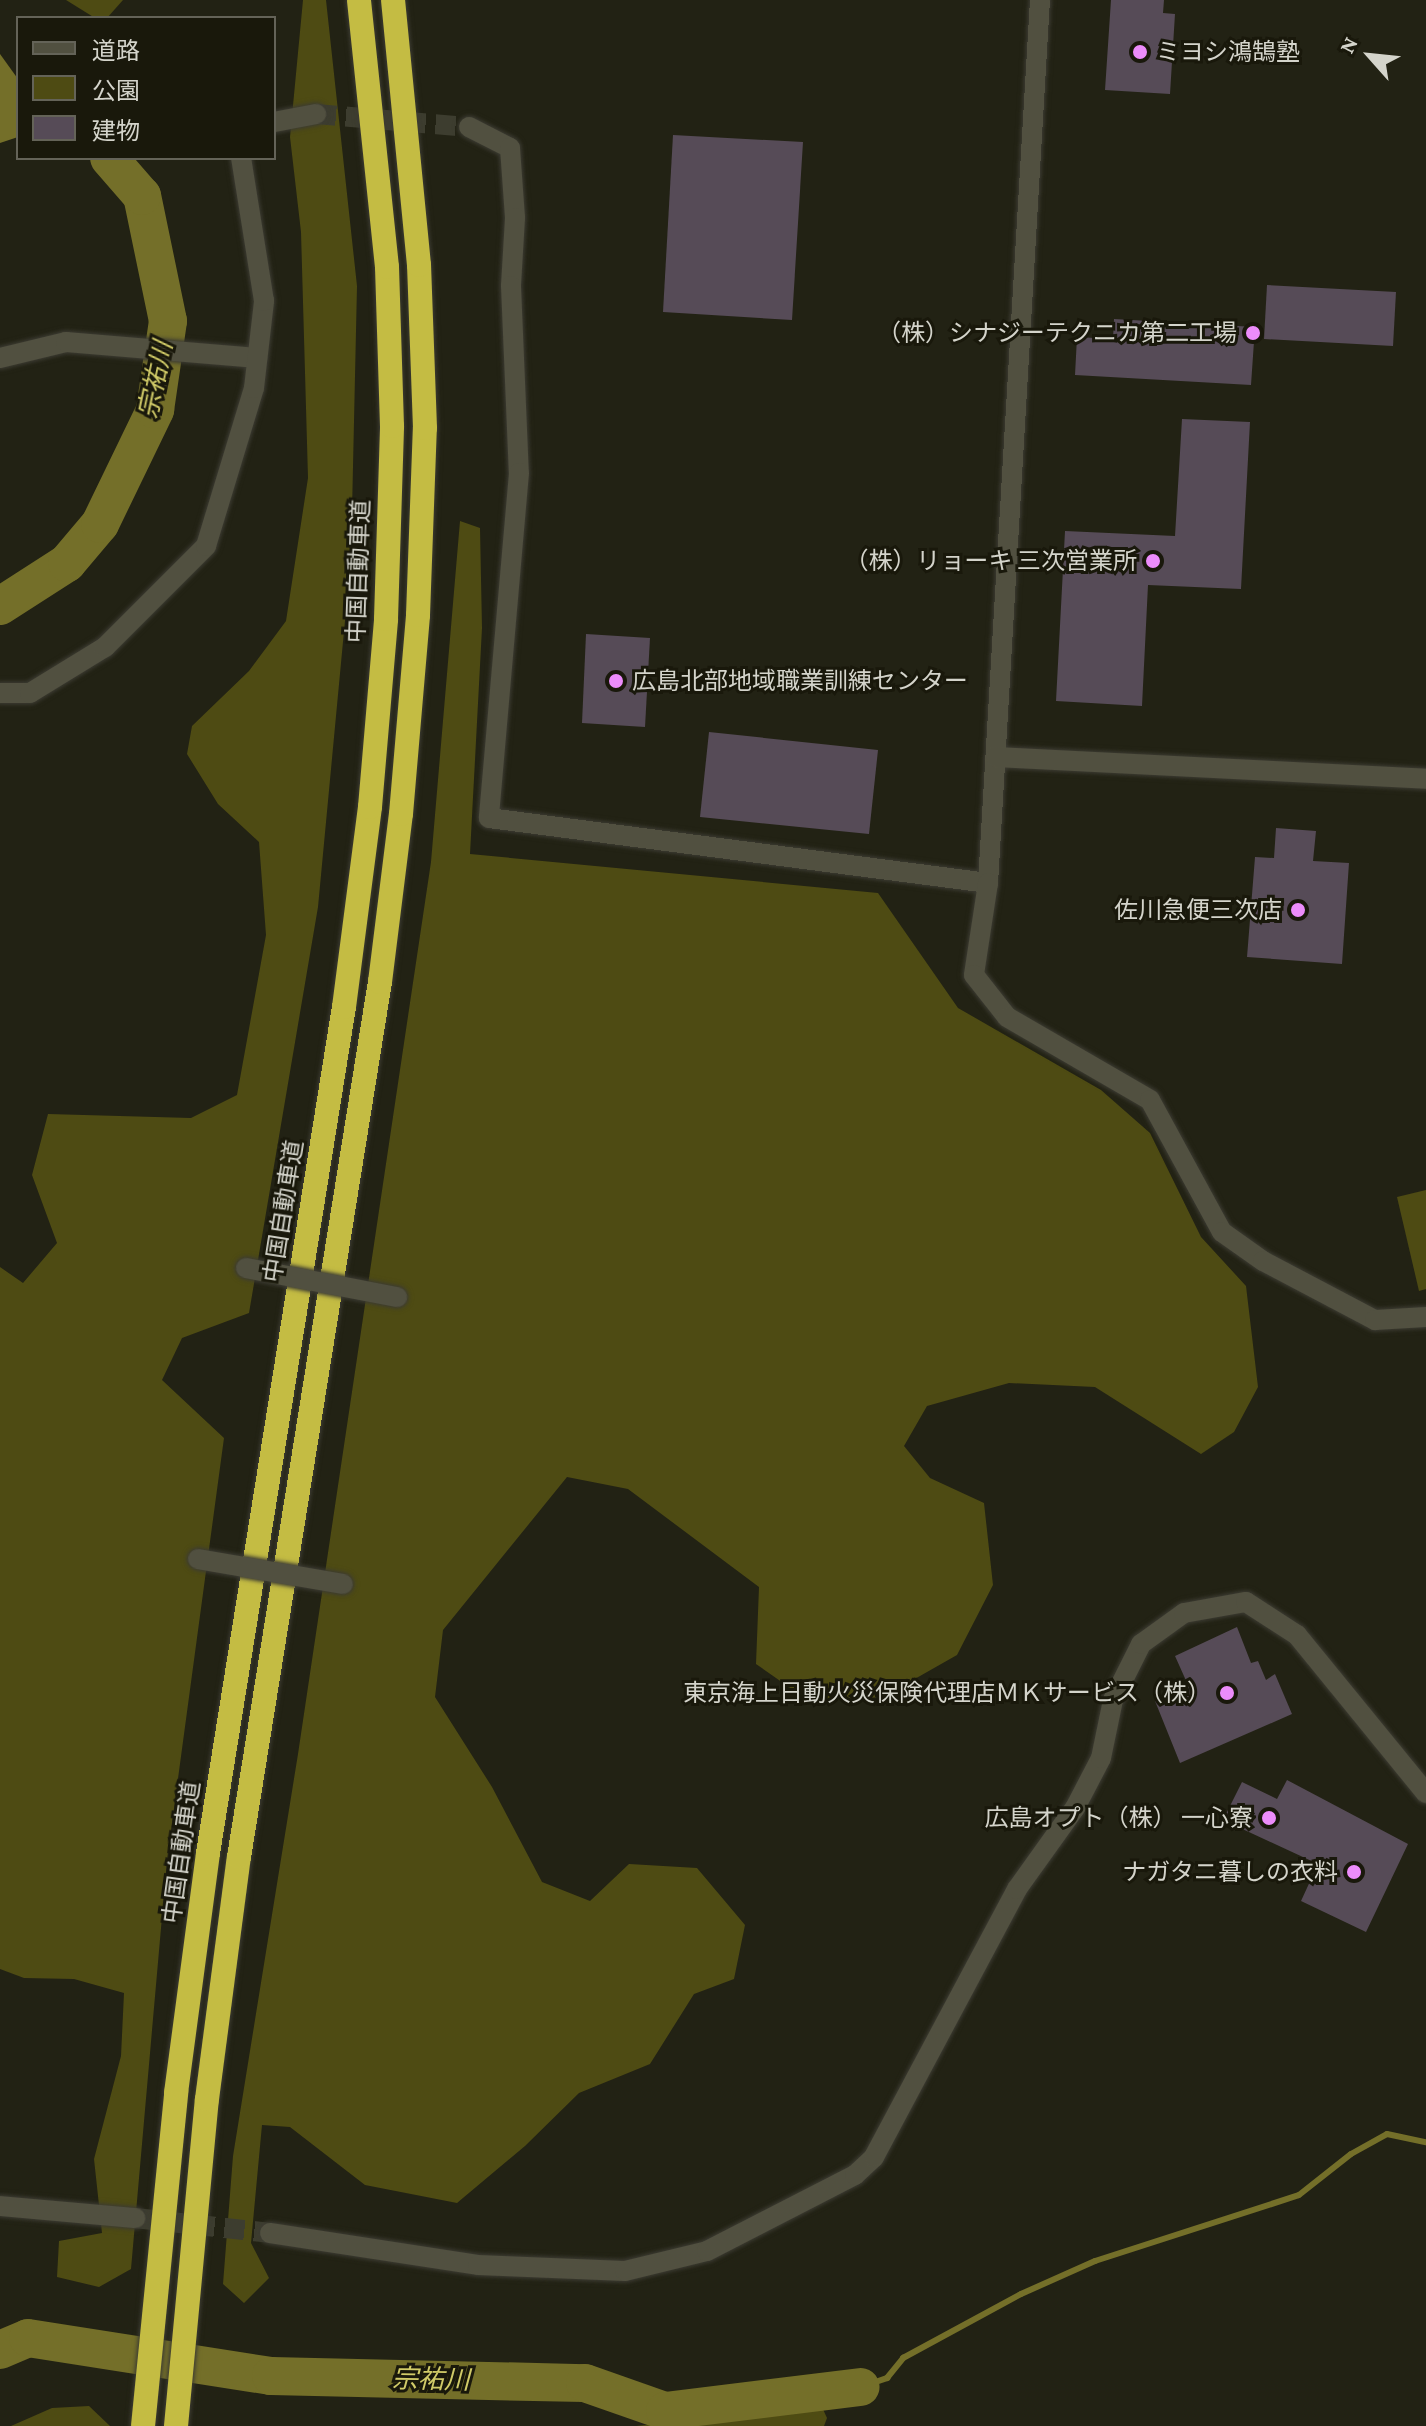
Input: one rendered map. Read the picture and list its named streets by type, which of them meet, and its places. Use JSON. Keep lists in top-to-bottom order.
{
  "streets": {
    "highway": ["中国自動車道"]
  },
  "water": ["宗祐川"],
  "places": [
    "ミヨシ鴻鵠塾",
    "（株）シナジーテクニカ第二工場",
    "（株）リョーキ 三次営業所",
    "広島北部地域職業訓練センター",
    "佐川急便三次店",
    "東京海上日動火災保険代理店ＭＫサービス（株）",
    "広島オプト（株） 一心寮",
    "ナガタニ暮しの衣料"
  ],
  "legend": ["道路", "公園", "建物"],
  "north": "top left"
}
